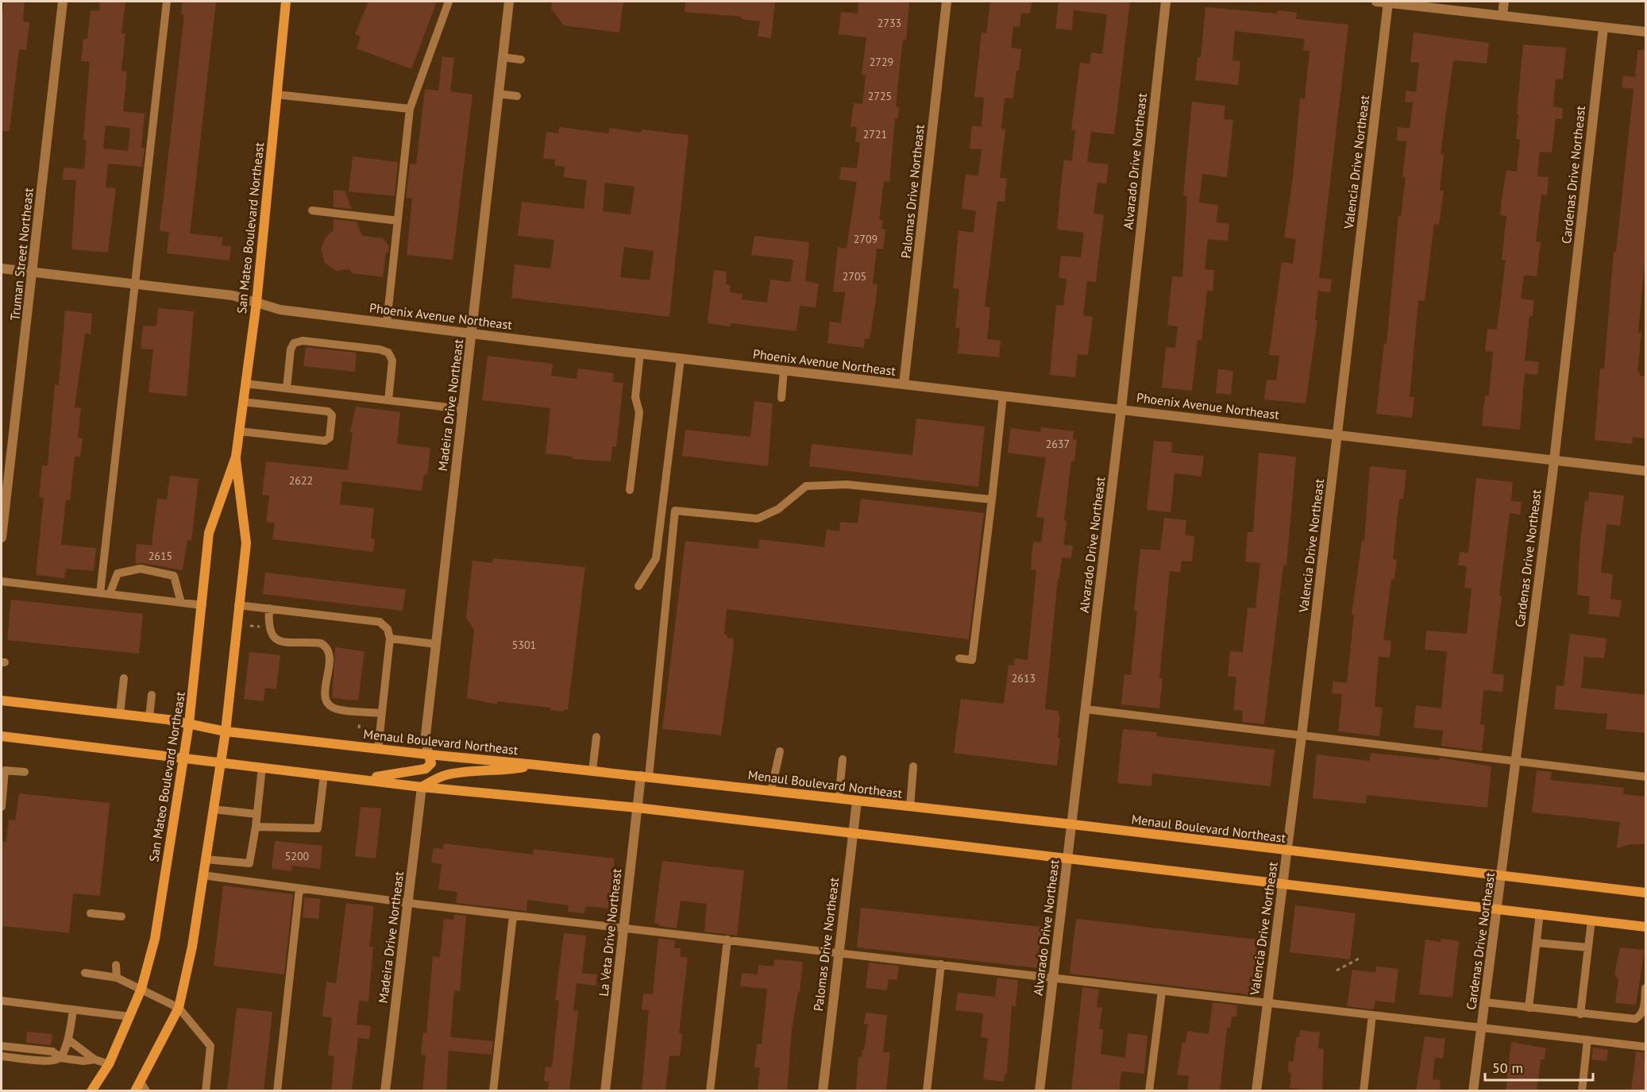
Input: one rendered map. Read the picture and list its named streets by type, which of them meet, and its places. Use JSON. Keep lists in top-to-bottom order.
{
  "streets": {
    "main road": ["San Mateo Boulevard Northeast", "Menaul Boulevard Northeast"],
    "street": [
      "Alvarado Drive Northeast",
      "Valencia Drive Northeast",
      "Cardenas Drive Northeast",
      "Palomas Drive Northeast",
      "Truman Street Northeast",
      "Phoenix Avenue Northeast",
      "Madeira Drive Northeast",
      "La Veta Drive Northeast"
    ]
  },
  "crossings": [
    ["Alvarado Drive Northeast", "Phoenix Avenue Northeast"],
    ["Alvarado Drive Northeast", "Menaul Boulevard Northeast"],
    ["Valencia Drive Northeast", "Phoenix Avenue Northeast"],
    ["Valencia Drive Northeast", "Menaul Boulevard Northeast"],
    ["Cardenas Drive Northeast", "Phoenix Avenue Northeast"],
    ["Cardenas Drive Northeast", "Menaul Boulevard Northeast"],
    ["Palomas Drive Northeast", "Phoenix Avenue Northeast"],
    ["Palomas Drive Northeast", "Menaul Boulevard Northeast"],
    ["San Mateo Boulevard Northeast", "Phoenix Avenue Northeast"],
    ["San Mateo Boulevard Northeast", "Menaul Boulevard Northeast"],
    ["Truman Street Northeast", "Phoenix Avenue Northeast"],
    ["Phoenix Avenue Northeast", "Madeira Drive Northeast"],
    ["Madeira Drive Northeast", "Menaul Boulevard Northeast"],
    ["Menaul Boulevard Northeast", "La Veta Drive Northeast"]
  ],
  "house_numbers": [
    "2733",
    "2729",
    "2725",
    "2721",
    "2709",
    "2705",
    "2637",
    "2622",
    "2615",
    "5301",
    "2613",
    "5200"
  ],
  "scale_bar": "50 m"
}
